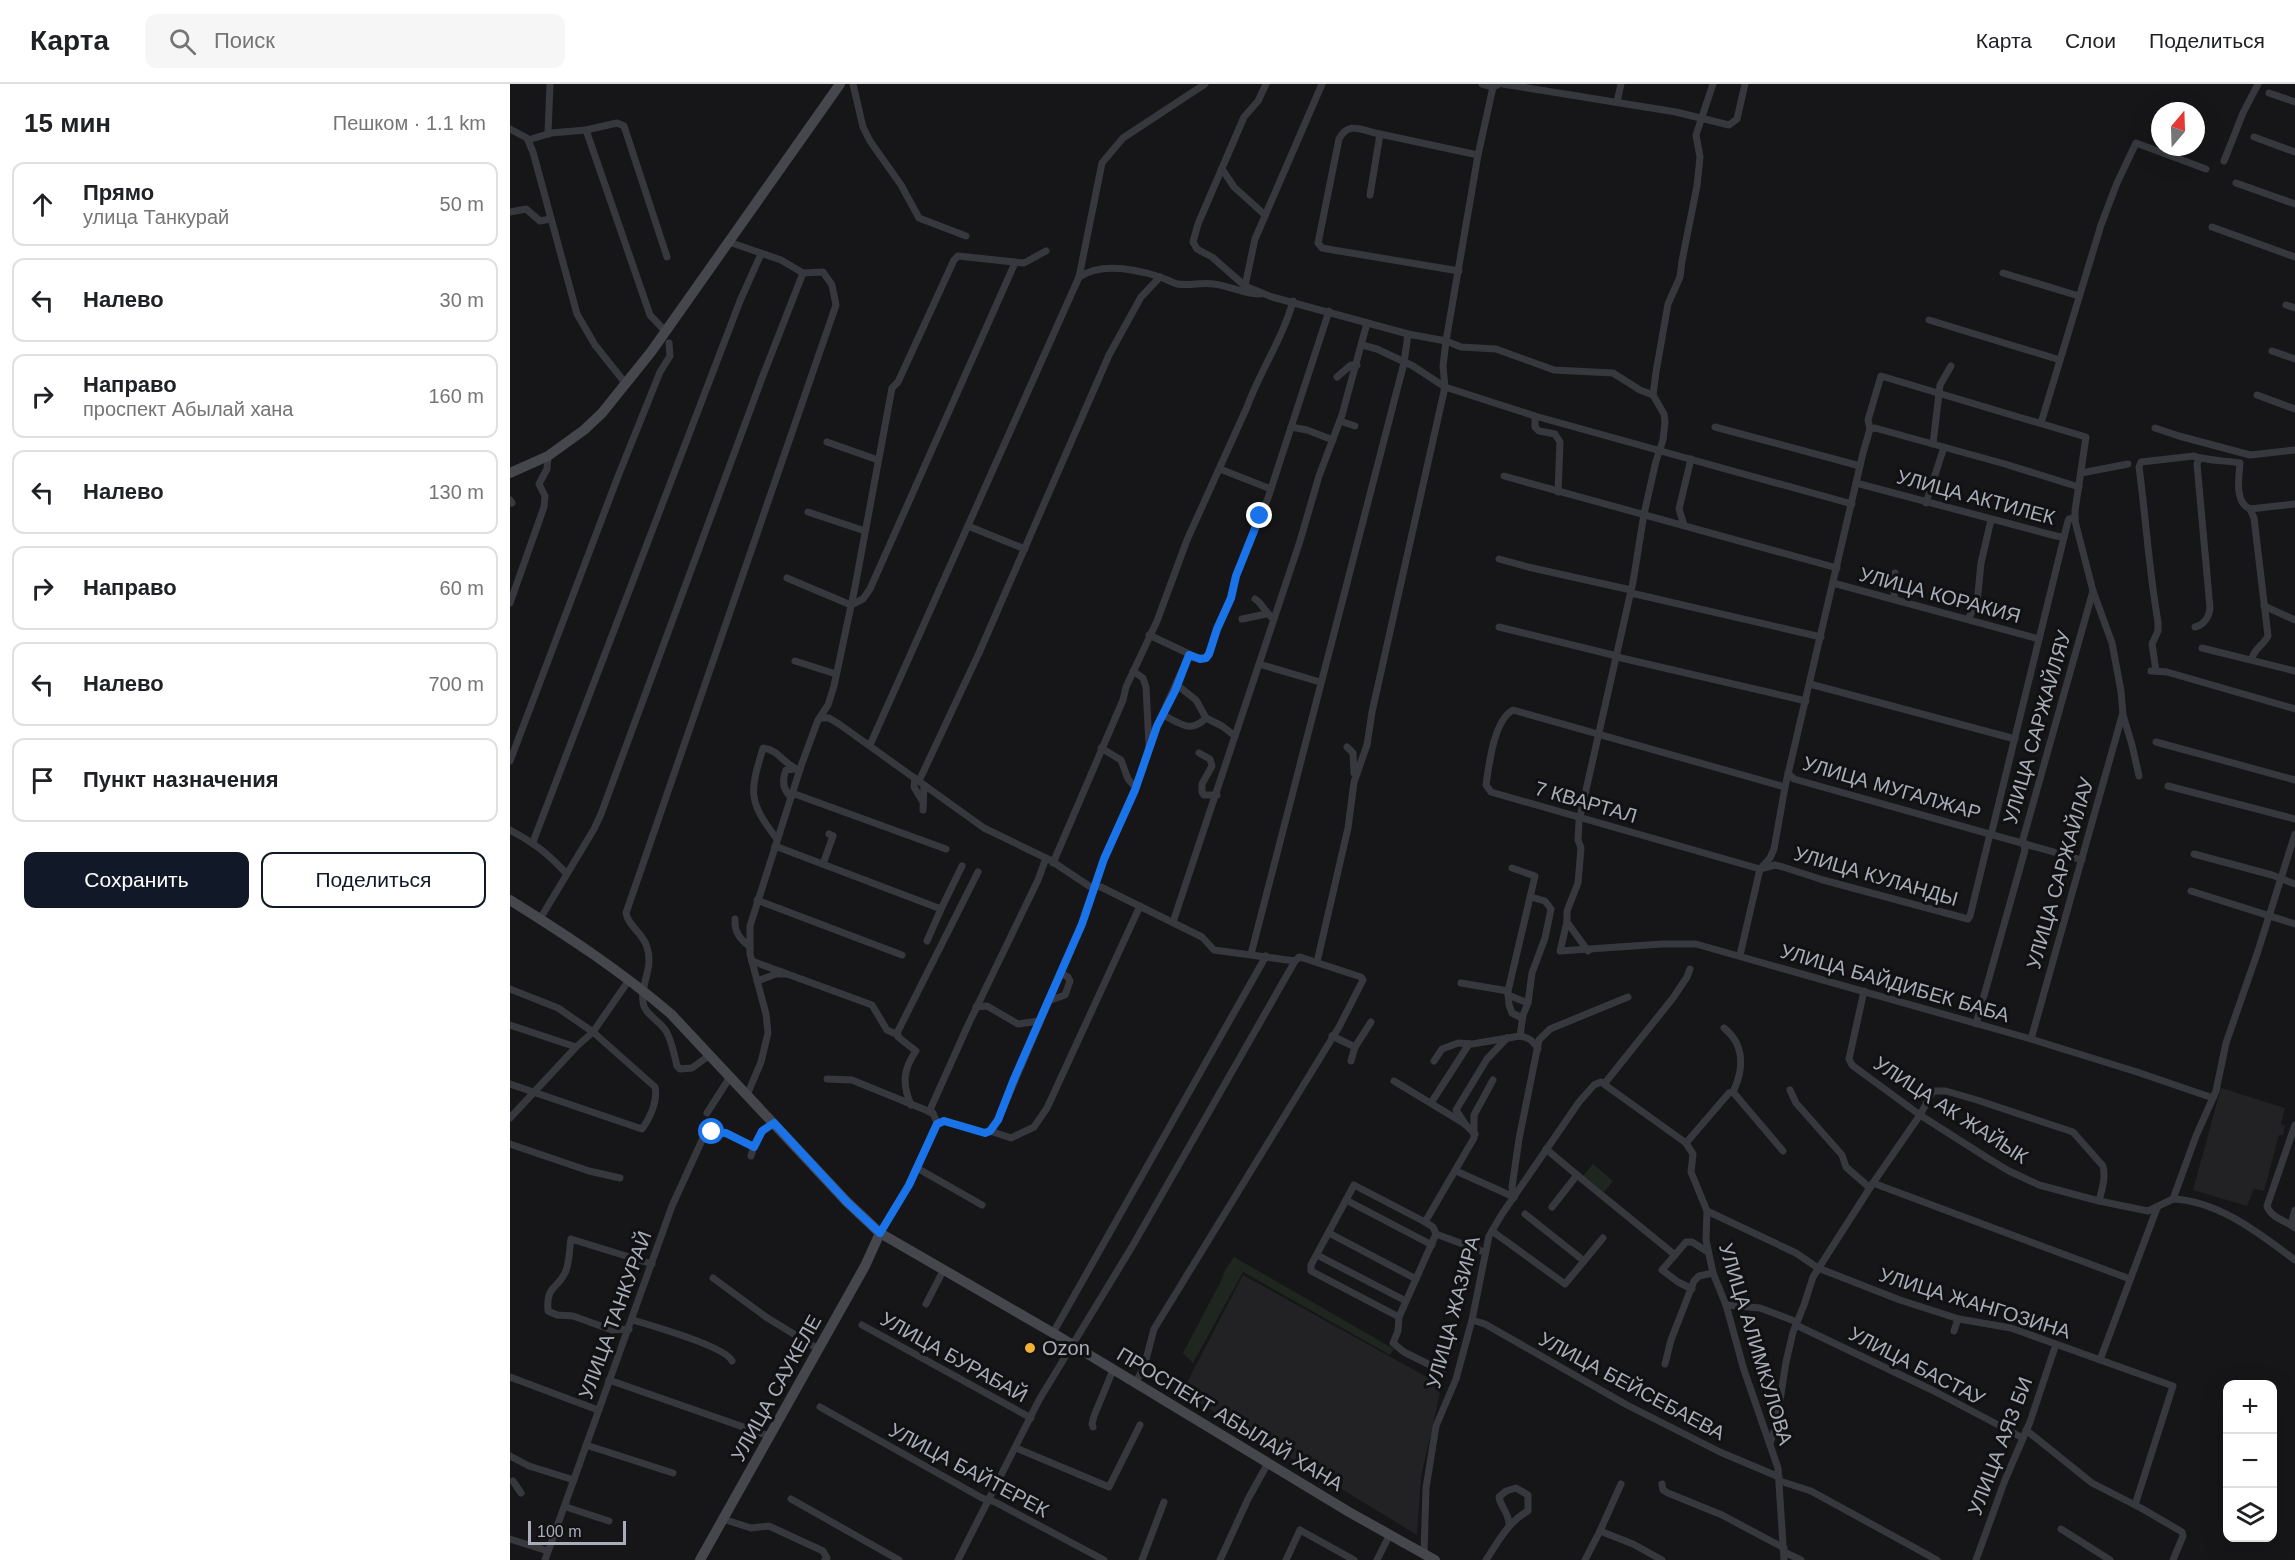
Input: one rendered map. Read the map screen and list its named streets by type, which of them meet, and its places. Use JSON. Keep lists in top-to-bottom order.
{
  "streets": {
    "main road": ["УЛИЦА САУКЕЛЕ", "ПРОСПЕКТ АБЫЛАЙ ХАНА"],
    "street": [
      "УЛИЦА АКТИЛЕК",
      "УЛИЦА КОРАКИЯ",
      "УЛИЦА САРЖАЙЛЯУ",
      "УЛИЦА МУГАЛЖАР",
      "7 КВАРТАЛ",
      "УЛИЦА САРЖАЙЛАУ",
      "УЛИЦА КУЛАНДЫ",
      "УЛИЦА БАЙДИБЕК БАБА",
      "УЛИЦА АК ЖАЙЫК",
      "УЛИЦА ЖАНГОЗИНА",
      "УЛИЦА ЖАЗИРА",
      "УЛИЦА ТАНКУРАЙ",
      "УЛИЦА АЛИМКУЛОВА",
      "УЛИЦА БУРАБАЙ",
      "УЛИЦА БАСТАУ",
      "УЛИЦА БЕЙСЕБАЕВА",
      "УЛИЦА АЯЗ БИ",
      "УЛИЦА БАЙТЕРЕК"
    ]
  },
  "crossings": [
    ["УЛИЦА АКТИЛЕК", "УЛИЦА САРЖАЙЛЯУ"],
    ["УЛИЦА САРЖАЙЛЯУ", "УЛИЦА МУГАЛЖАР"],
    ["УЛИЦА САРЖАЙЛЯУ", "УЛИЦА БАЙДИБЕК БАБА"],
    ["УЛИЦА МУГАЛЖАР", "УЛИЦА САРЖАЙЛАУ"],
    ["УЛИЦА МУГАЛЖАР", "УЛИЦА КУЛАНДЫ"],
    ["7 КВАРТАЛ", "УЛИЦА КУЛАНДЫ"],
    ["УЛИЦА САРЖАЙЛАУ", "УЛИЦА БАЙДИБЕК БАБА"],
    ["УЛИЦА БАЙДИБЕК БАБА", "УЛИЦА АК ЖАЙЫК"],
    ["УЛИЦА ЖАНГОЗИНА", "УЛИЦА АЛИМКУЛОВА"],
    ["УЛИЦА ЖАНГОЗИНА", "УЛИЦА АЯЗ БИ"],
    ["УЛИЦА ЖАЗИРА", "УЛИЦА БЕЙСЕБАЕВА"],
    ["УЛИЦА ЖАЗИРА", "ПРОСПЕКТ АБЫЛАЙ ХАНА"],
    ["УЛИЦА АЛИМКУЛОВА", "УЛИЦА БАСТАУ"],
    ["УЛИЦА АЛИМКУЛОВА", "УЛИЦА БЕЙСЕБАЕВА"],
    ["УЛИЦА БУРАБАЙ", "ПРОСПЕКТ АБЫЛАЙ ХАНА"],
    ["УЛИЦА БУРАБАЙ", "УЛИЦА БАЙТЕРЕК"],
    ["УЛИЦА БАСТАУ", "УЛИЦА АЯЗ БИ"],
    ["УЛИЦА САУКЕЛЕ", "ПРОСПЕКТ АБЫЛАЙ ХАНА"]
  ],
  "places": ["Ozon"],
  "scale_bar": "100 m",
  "north": "top",
  "page": {
    "header": "Карта",
    "search": "Поиск",
    "nav": ["Карта", "Слои", "Поделиться"],
    "heading": ["15 мин", "Пешком · 1.1 km"],
    "list": [
      ["Прямо", "улица Танкурай", "50 m"],
      ["Налево", "30 m"],
      ["Направо", "проспект Абылай хана", "160 m"],
      ["Налево", "130 m"],
      ["Направо", "60 m"],
      ["Налево", "700 m"],
      "Пункт назначения"
    ],
    "buttons": ["Сохранить", "Поделиться"],
    "map_buttons": ["+", "−"],
    "scale": "100 m"
  }
}
